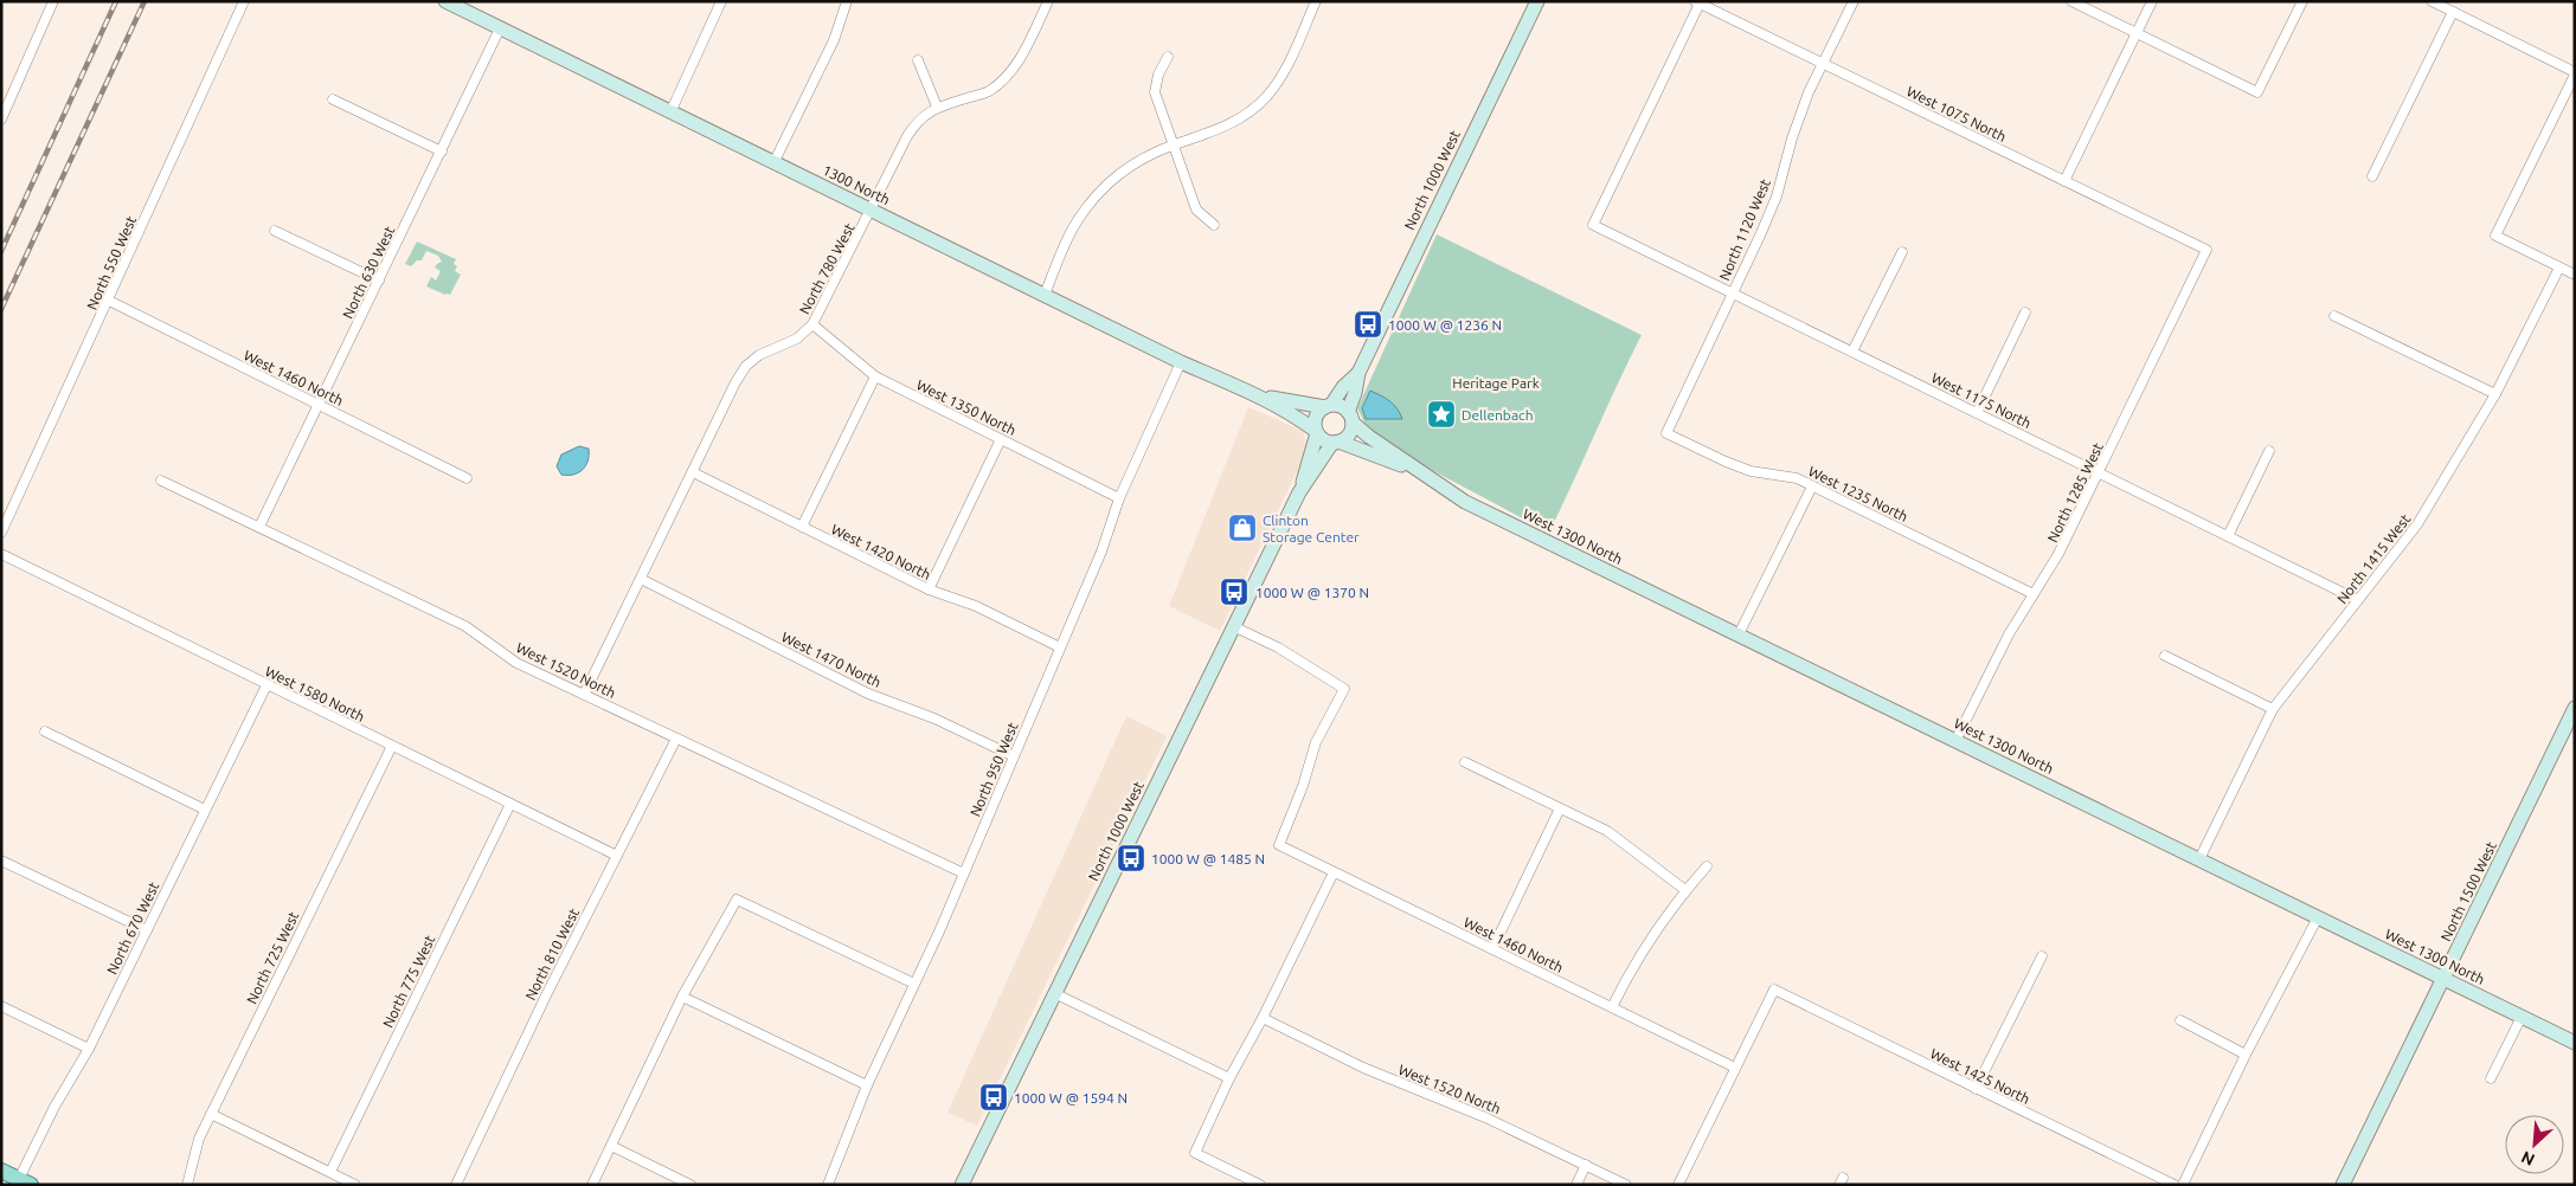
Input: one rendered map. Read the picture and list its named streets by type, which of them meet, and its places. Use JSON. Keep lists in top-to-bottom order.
{
  "streets": {
    "street": [
      "West 1075 North",
      "North 1000 West",
      "1300 North",
      "North 1120 West",
      "North 550 West",
      "North 780 West",
      "North 630 West",
      "West 1460 North",
      "West 1175 North",
      "West 1350 North",
      "North 1285 West",
      "West 1235 North",
      "West 1300 North",
      "West 1420 North",
      "North 1415 West",
      "West 1470 North",
      "West 1520 North",
      "West 1580 North",
      "North 950 West",
      "North 1500 West",
      "North 670 West",
      "North 810 West",
      "North 725 West",
      "North 775 West",
      "West 1425 North"
    ]
  },
  "crossings": [
    ["West 1075 North", "North 1120 West"],
    ["West 1075 North", "West 1175 North"],
    ["West 1075 North", "North 1285 West"],
    ["North 1000 West", "1300 North"],
    ["North 1000 West", "West 1460 North"],
    ["North 1000 West", "West 1300 North"],
    ["1300 North", "North 780 West"],
    ["1300 North", "North 630 West"],
    ["1300 North", "West 1300 North"],
    ["1300 North", "North 950 West"],
    ["North 1120 West", "West 1175 North"],
    ["North 1120 West", "West 1235 North"],
    ["North 550 West", "West 1460 North"],
    ["North 780 West", "West 1350 North"],
    ["North 780 West", "West 1420 North"],
    ["North 780 West", "West 1470 North"],
    ["North 780 West", "West 1520 North"],
    ["North 630 West", "West 1460 North"],
    ["North 630 West", "West 1520 North"],
    ["West 1460 North", "West 1425 North"],
    ["West 1175 North", "North 1285 West"],
    ["West 1175 North", "North 1415 West"],
    ["West 1350 North", "North 950 West"],
    ["North 1285 West", "West 1235 North"],
    ["North 1285 West", "West 1300 North"],
    ["West 1300 North", "North 1415 West"],
    ["West 1300 North", "North 1500 West"],
    ["West 1420 North", "North 950 West"],
    ["West 1470 North", "North 950 West"],
    ["West 1520 North", "North 950 West"],
    ["West 1520 North", "North 810 West"],
    ["West 1580 North", "North 670 West"],
    ["West 1580 North", "North 810 West"],
    ["West 1580 North", "North 725 West"],
    ["West 1580 North", "North 775 West"]
  ],
  "parks": ["Heritage Park"],
  "places": {
    "bus stop": [
      "1000 W @ 1236 N",
      "1000 W @ 1370 N",
      "1000 W @ 1485 N",
      "1000 W @ 1594 N"
    ],
    "place": ["Dellenbach"],
    "shop": ["Clinton Storage Center"]
  },
  "north": "bottom left"
}
